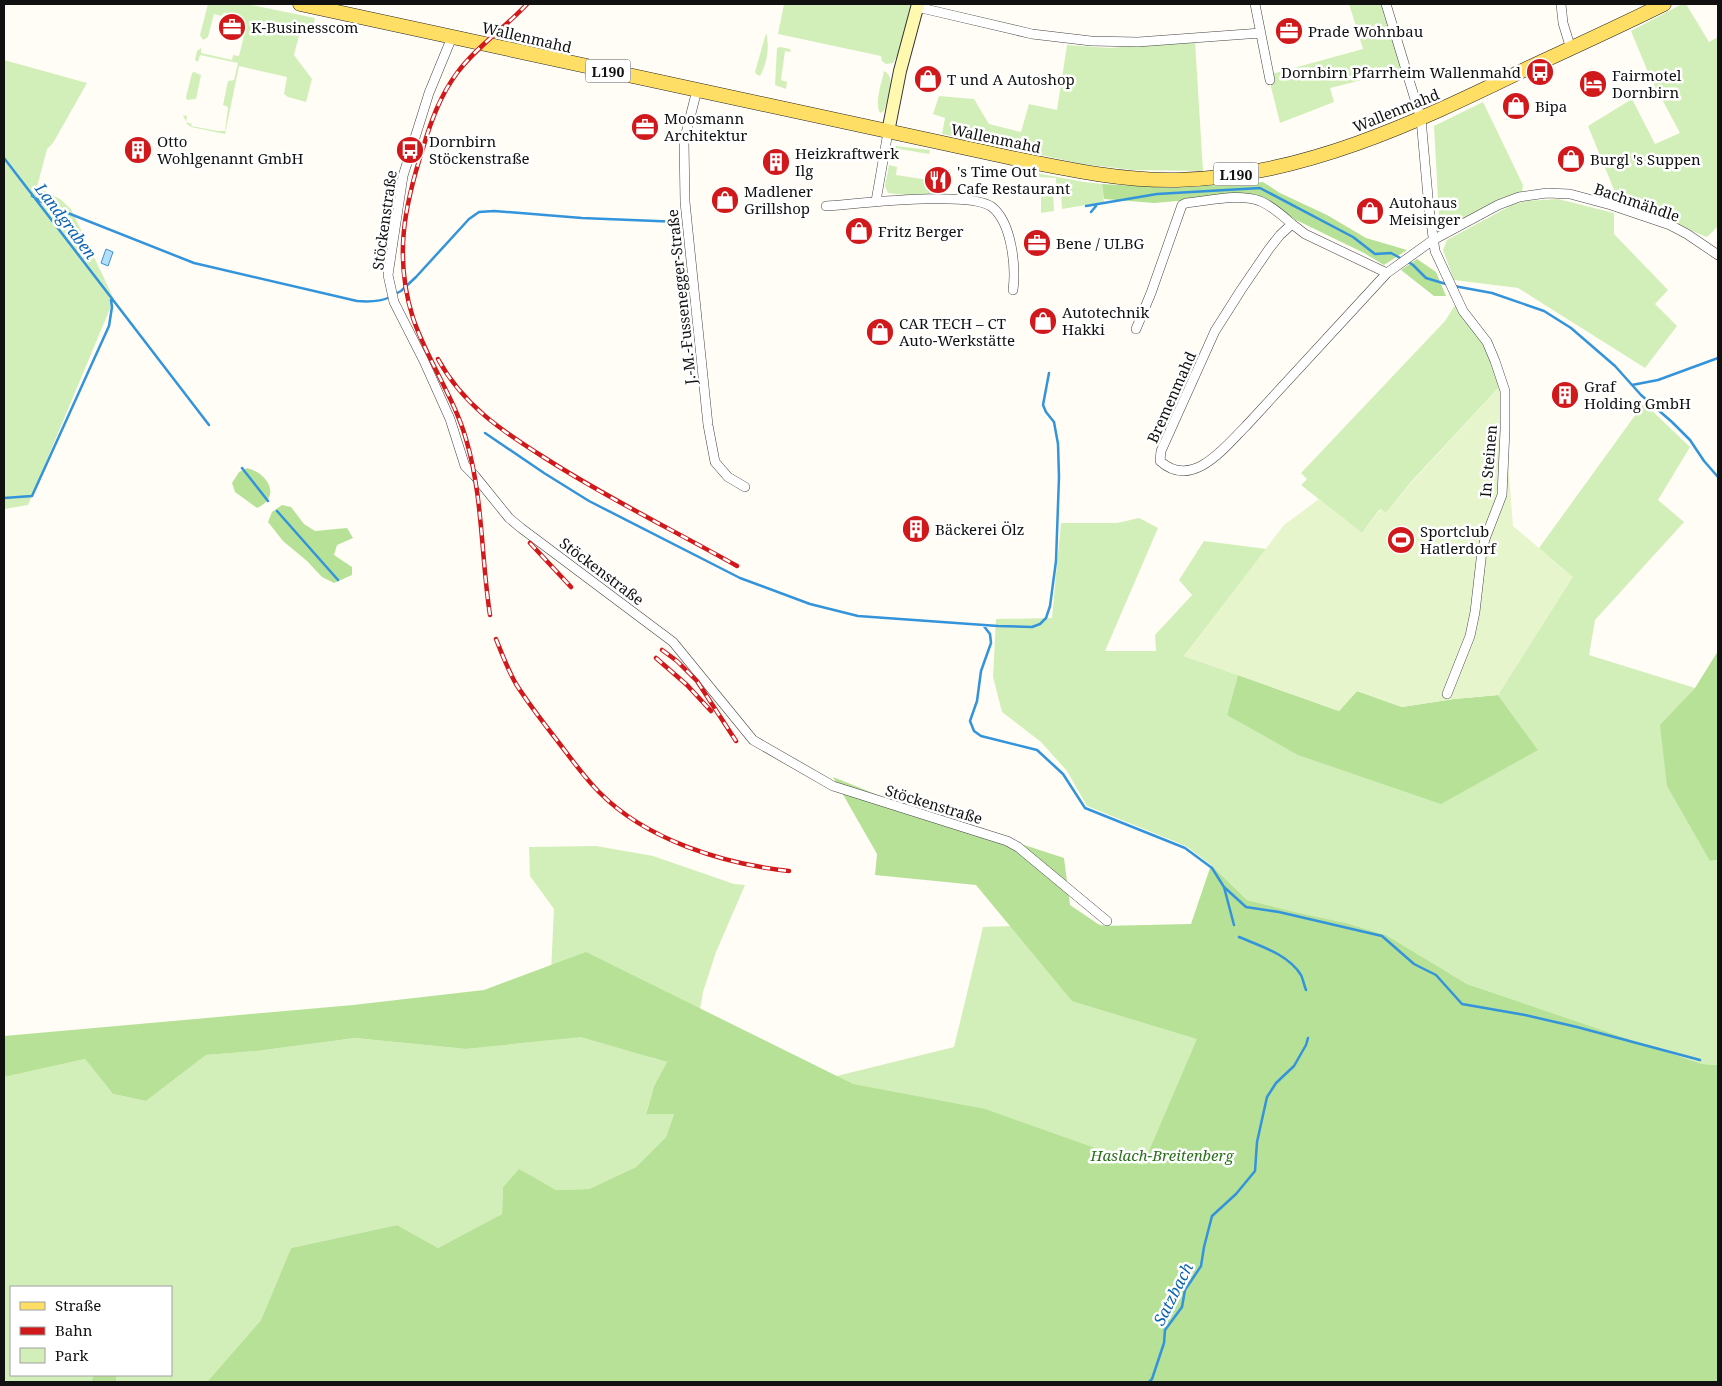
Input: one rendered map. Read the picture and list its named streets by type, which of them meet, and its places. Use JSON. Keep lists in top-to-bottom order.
{
  "streets": {
    "main road": ["Wallenmahd", "L190"],
    "street": [
      "Bachmähdle",
      "Stöckenstraße",
      "J.-M.-Fussenegger-Straße",
      "Bremenmahd",
      "In Steinen"
    ]
  },
  "crossings": [
    ["Wallenmahd", "Stöckenstraße"],
    ["Wallenmahd", "J.-M.-Fussenegger-Straße"],
    ["Bachmähdle", "Bremenmahd"],
    ["Bachmähdle", "In Steinen"],
    ["Bremenmahd", "In Steinen"]
  ],
  "water": ["Landgraben", "Satzbach"],
  "parks": ["Haslach-Breitenberg"],
  "places": {
    "office": [
      "K-Businesscom",
      "Prade Wohnbau",
      "Moosmann Architektur",
      "Bene / ULBG"
    ],
    "bus stop": ["Dornbirn Pfarrheim Wallenmahd", "Dornbirn Stöckenstraße"],
    "shop": [
      "T und A Autoshop",
      "Bipa",
      "Burgl 's Suppen",
      "Madlener Grillshop",
      "Autohaus Meisinger",
      "Fritz Berger",
      "Autotechnik Hakki",
      "CAR TECH – CT Auto-Werkstätte"
    ],
    "hotel": ["Fairmotel Dornbirn"],
    "building": [
      "Otto Wohlgenannt GmbH",
      "Heizkraftwerk Ilg",
      "Graf Holding GmbH",
      "Bäckerei Ölz"
    ],
    "restaurant": ["'s Time Out Cafe Restaurant"],
    "sports": ["Sportclub Hatlerdorf"]
  },
  "legend": ["Straße", "Bahn", "Park"]
}
